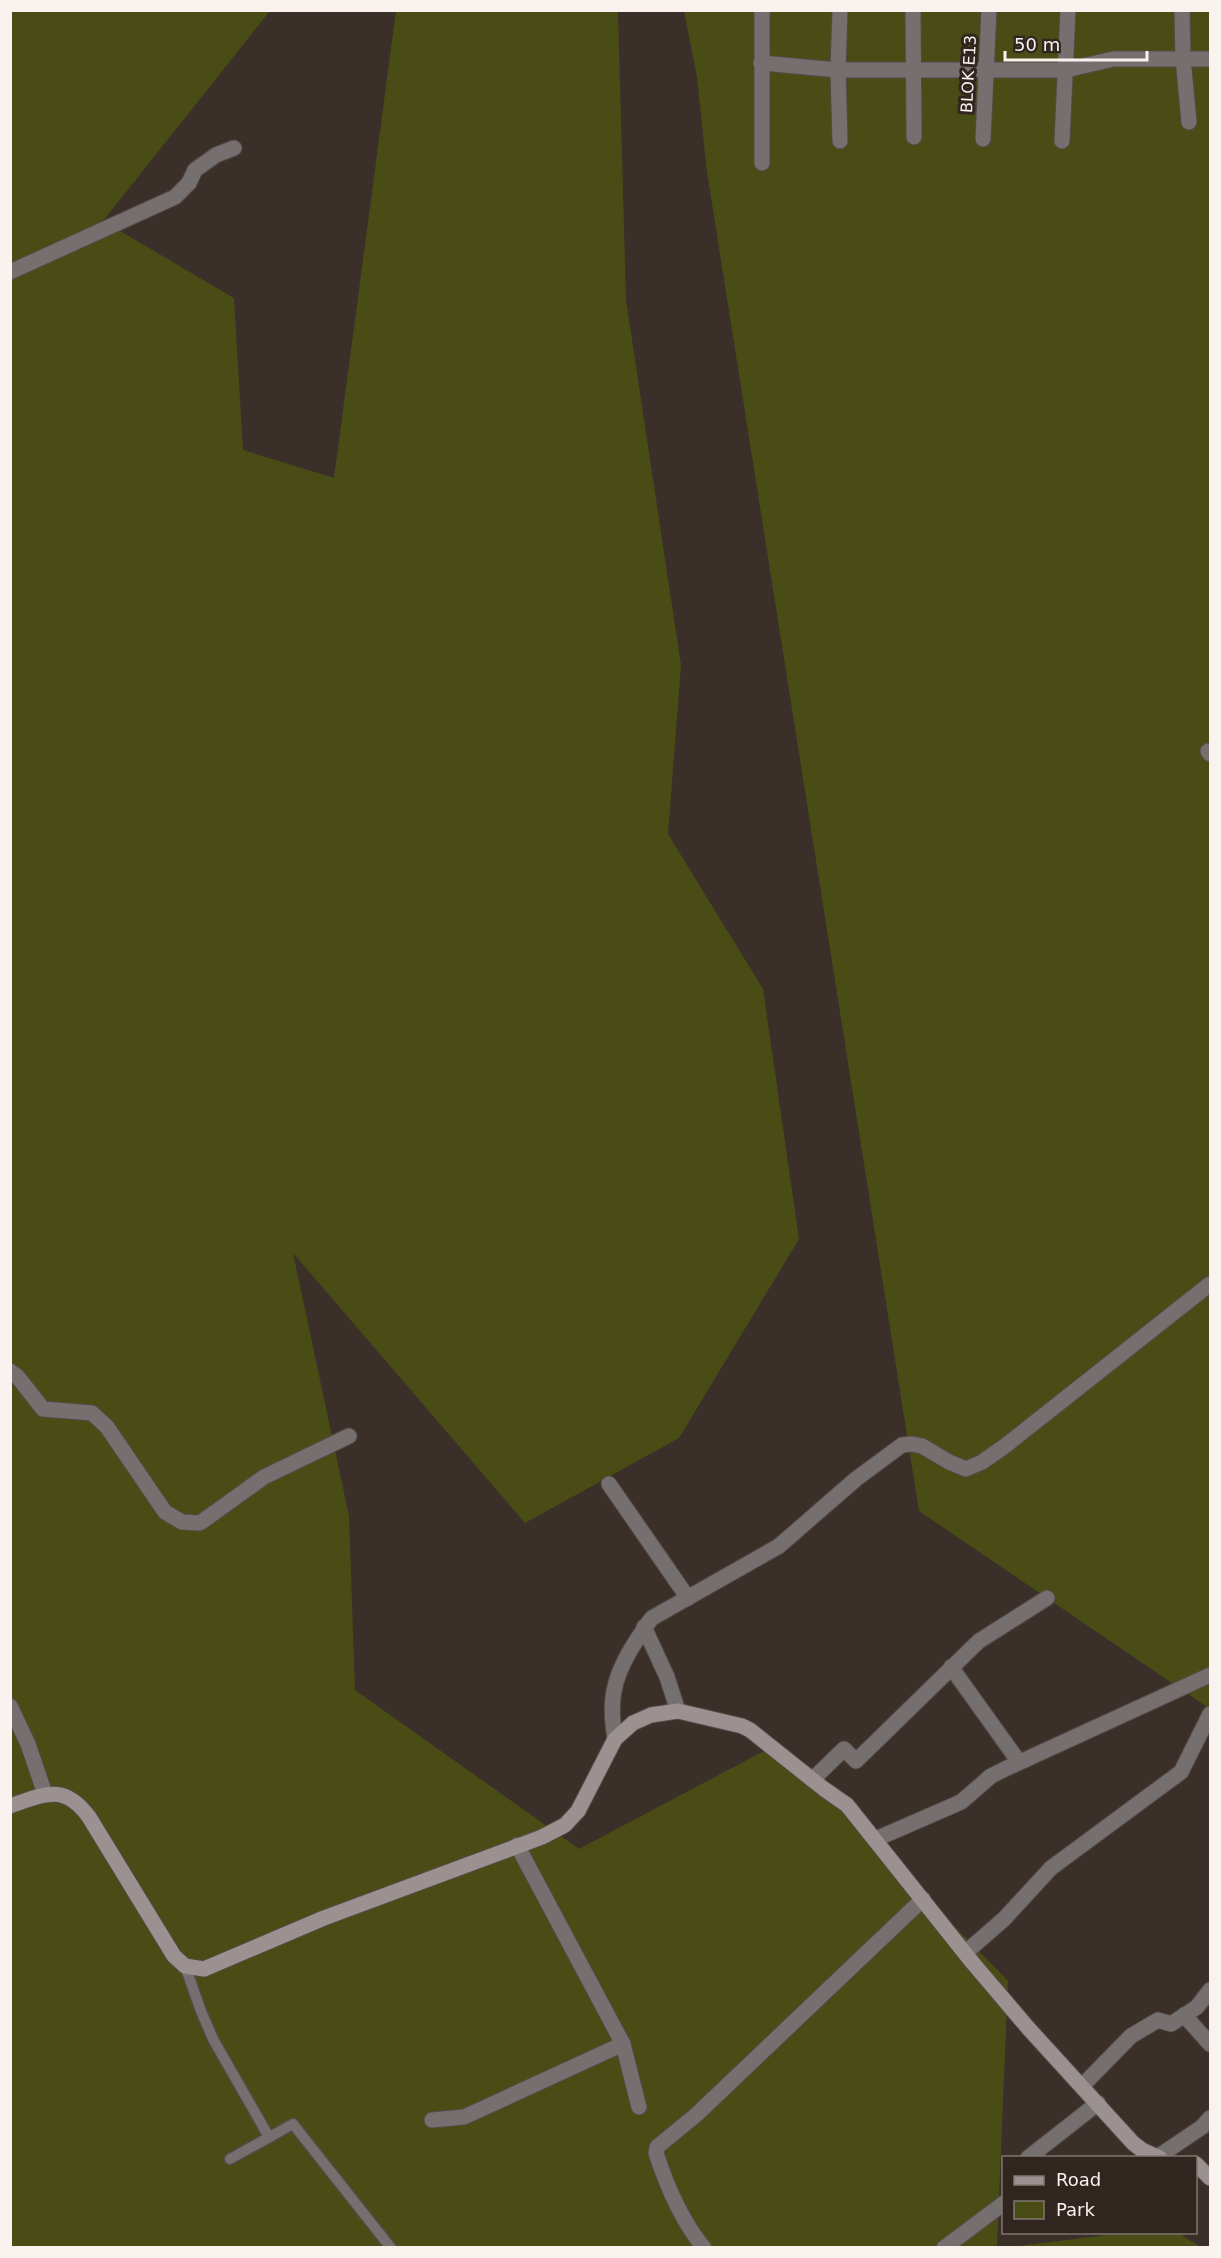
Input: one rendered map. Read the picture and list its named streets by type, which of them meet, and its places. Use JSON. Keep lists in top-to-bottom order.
{
  "streets": {
    "street": ["BLOK E13"]
  },
  "legend": ["Road", "Park"],
  "scale_bar": "50 m"
}
